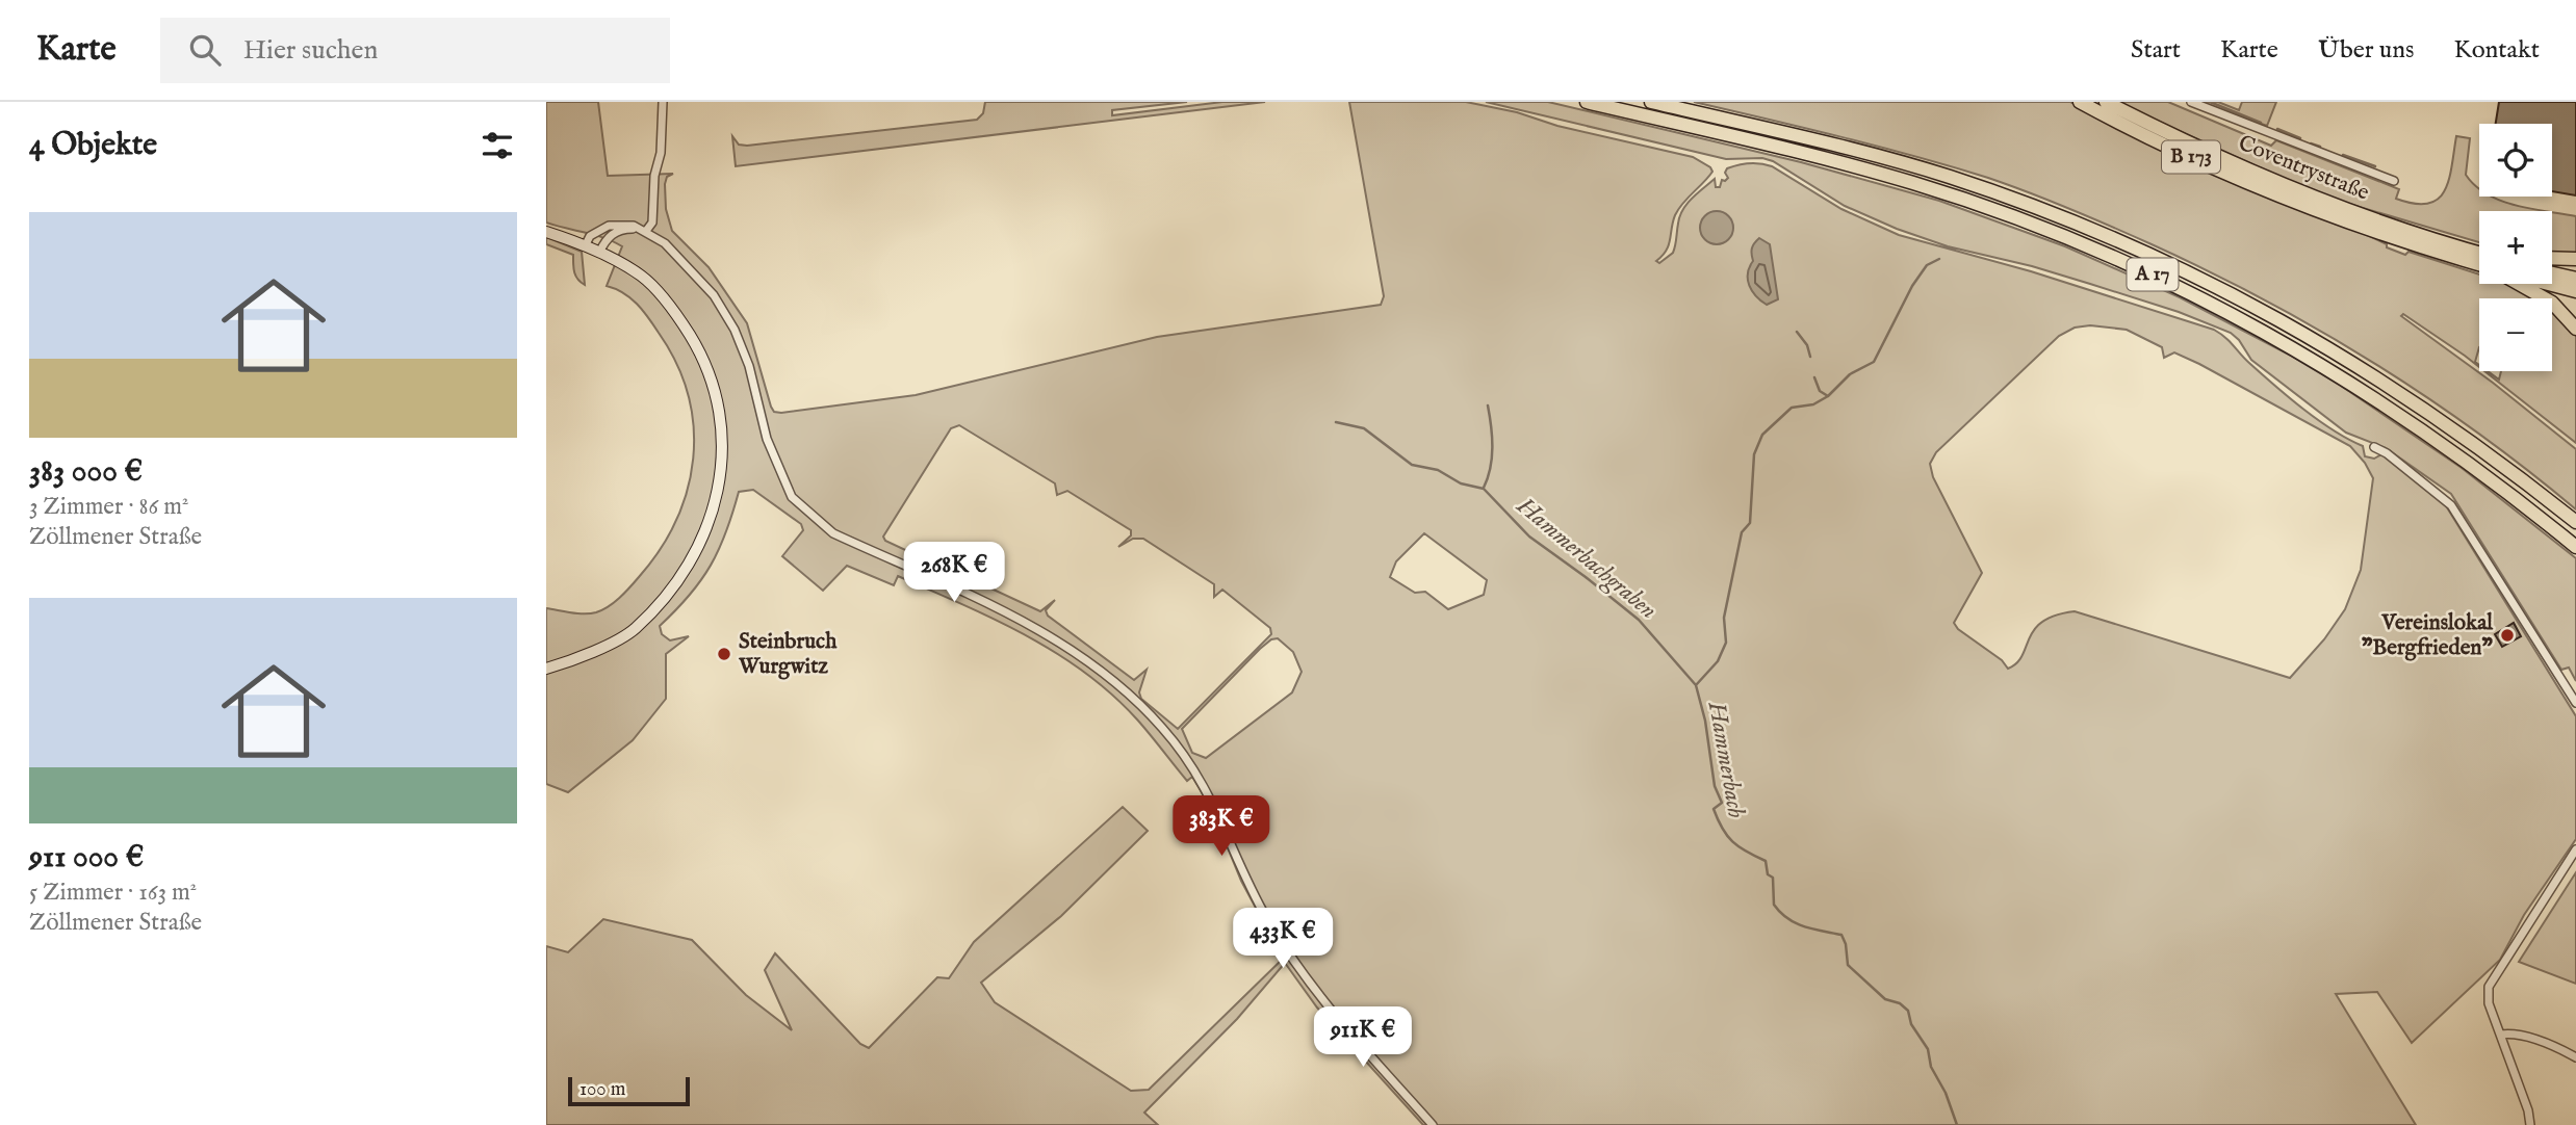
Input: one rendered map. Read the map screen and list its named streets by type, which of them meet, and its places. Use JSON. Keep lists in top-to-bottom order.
{
  "streets": {
    "highway": ["B 173", "Coventrystraße", "A 17"]
  },
  "water": ["Hammerbachgraben", "Hammerbach"],
  "places": ["Vereinslokal \"Bergfrieden\"", "Steinbruch Wurgwitz"],
  "scale_bar": "100 m",
  "page": {
    "header": "Karte",
    "search": "Hier suchen",
    "nav": [
      "Start",
      "Karte",
      "Über uns",
      "Kontakt"
    ],
    "heading": "4 Objekte",
    "map_buttons": ["+", "−"],
    "list": [
      {
        "name": "383 000 €",
        "note": "3 Zimmer · 86 m² · Zöllmener Straße"
      },
      {
        "name": "911 000 €",
        "note": "5 Zimmer · 163 m² · Zöllmener Straße"
      }
    ],
    "price": [
      "268K €",
      "383K €",
      "433K €",
      "911K €"
    ],
    "scale": "100 m"
  }
}
